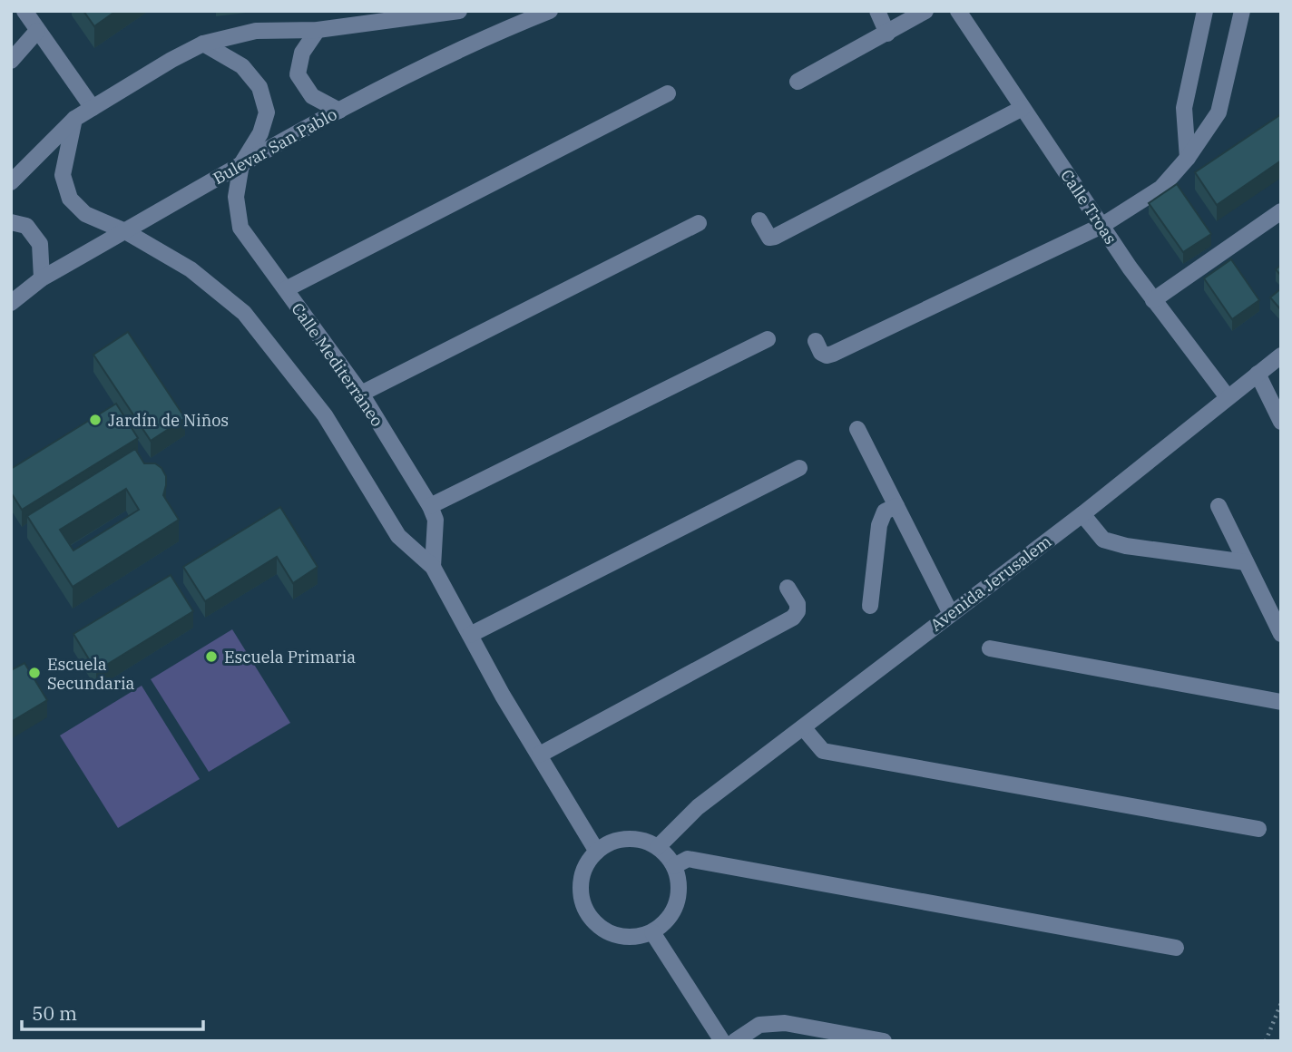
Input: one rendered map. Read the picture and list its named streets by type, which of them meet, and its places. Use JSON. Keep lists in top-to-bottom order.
{
  "streets": {
    "street": [
      "Bulevar San Pablo",
      "Calle Troas",
      "Calle Mediterráneo",
      "Avenida Jerusalem"
    ]
  },
  "crossings": [
    ["Bulevar San Pablo", "Calle Mediterráneo"],
    ["Calle Troas", "Avenida Jerusalem"]
  ],
  "places": ["Jardín de Niños", "Escuela Primaria", "Escuela Secundaria"],
  "scale_bar": "50 m"
}
